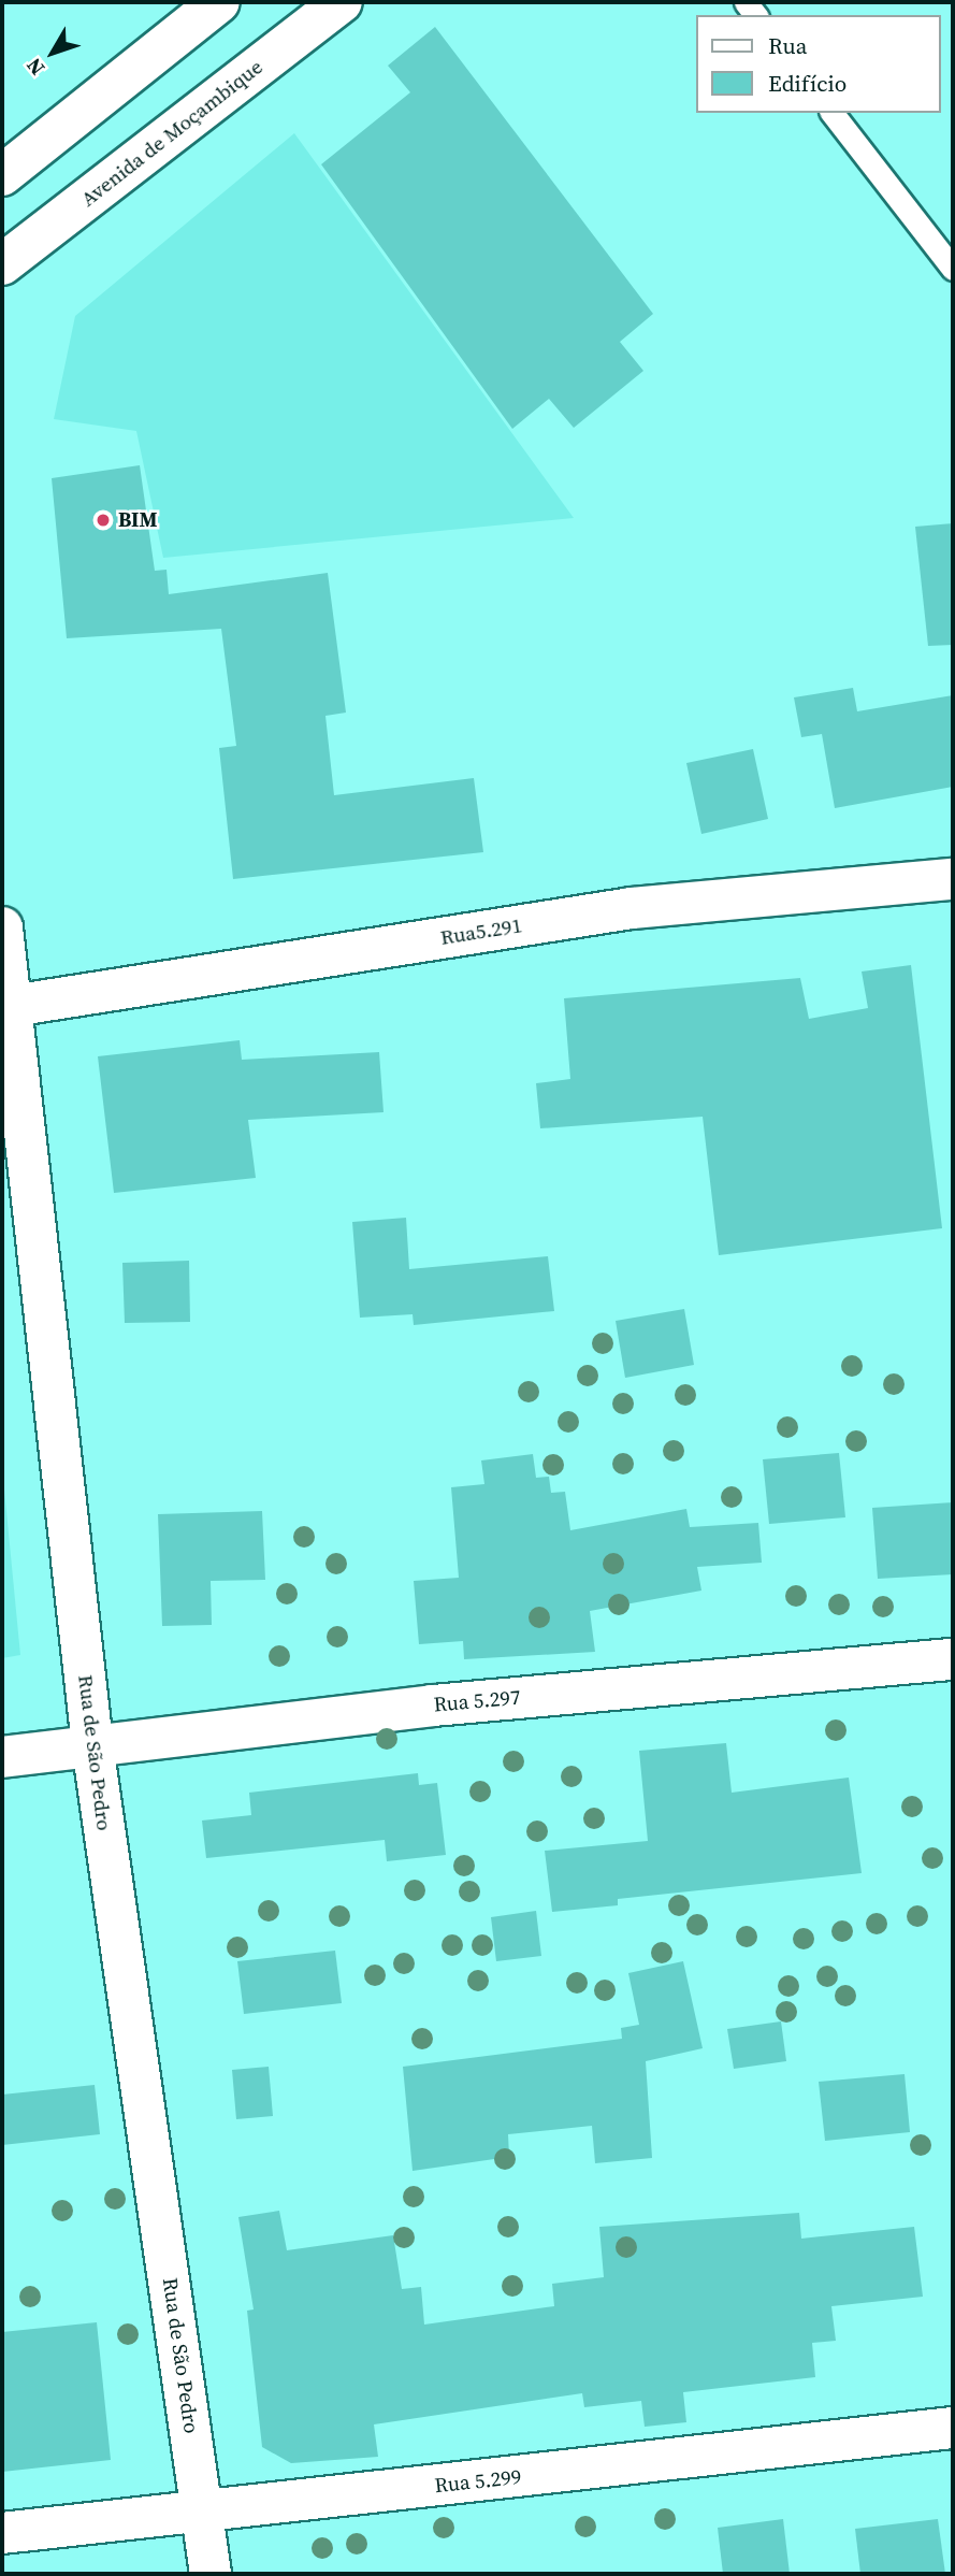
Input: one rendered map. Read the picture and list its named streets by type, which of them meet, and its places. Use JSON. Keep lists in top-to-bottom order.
{
  "streets": {
    "main road": [
      "Avenida de Moçambique",
      "Rua5.291",
      "Rua 5.297",
      "Rua de São Pedro",
      "Rua 5.299"
    ]
  },
  "crossings": [
    ["Rua5.291", "Rua de São Pedro"],
    ["Rua 5.297", "Rua de São Pedro"],
    ["Rua de São Pedro", "Rua 5.299"]
  ],
  "places": ["BIM"],
  "legend": ["Rua", "Edifício"],
  "north": "bottom left"
}
